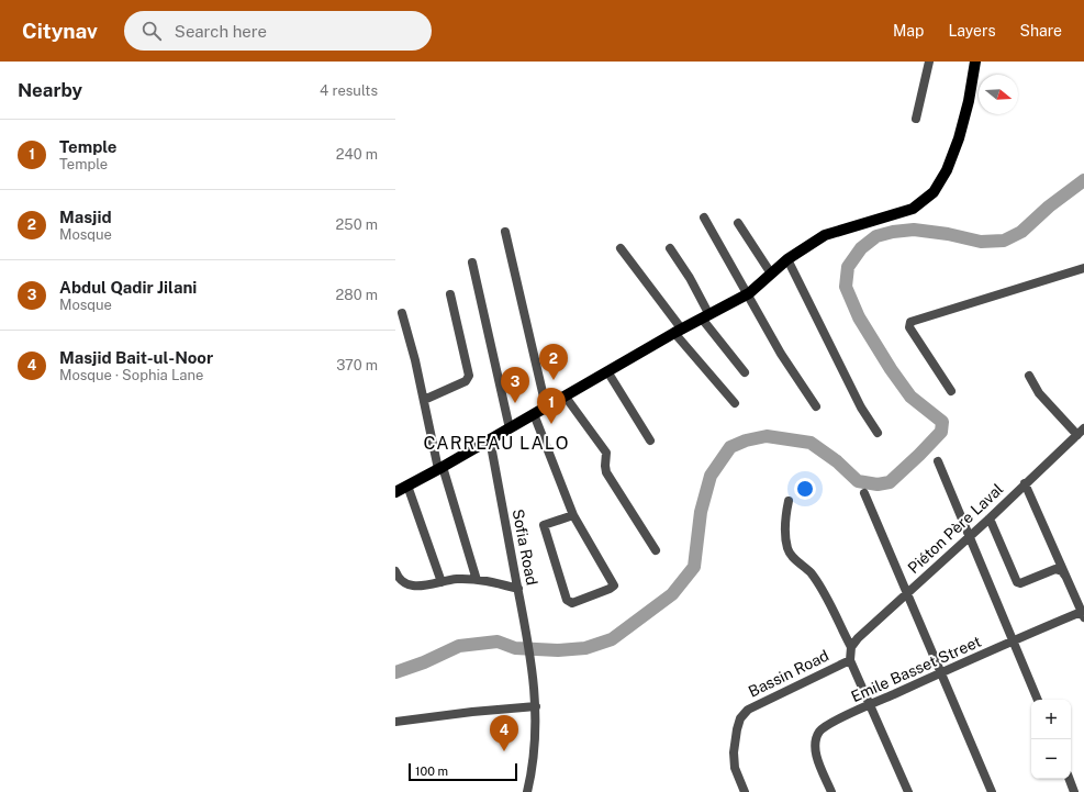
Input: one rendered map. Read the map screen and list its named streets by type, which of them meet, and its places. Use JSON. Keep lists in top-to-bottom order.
{
  "streets": {
    "street": [
      "Piéton Père Laval",
      "Sofia Road",
      "Emile Basset Street",
      "Bassin Road"
    ]
  },
  "crossings": [
    ["Piéton Père Laval", "Bassin Road"]
  ],
  "districts": ["CARREAU LALO"],
  "scale_bar": "100 m",
  "north": "right",
  "page": {
    "header": "Citynav",
    "search": "Search here",
    "nav": ["Map", "Layers", "Share"],
    "heading": ["Nearby", "4 results"],
    "list": [
      {
        "mark": "1",
        "name": "Temple",
        "note": "Temple",
        "value": "240 m"
      },
      {
        "mark": "2",
        "name": "Masjid",
        "note": "Mosque",
        "value": "250 m"
      },
      {
        "mark": "3",
        "name": "Abdul Qadir Jilani",
        "note": "Mosque",
        "value": "280 m"
      },
      {
        "mark": "4",
        "name": "Masjid Bait-ul-Noor",
        "note": "Mosque · Sophia Lane",
        "value": "370 m"
      }
    ],
    "pins": [
      "2",
      "3",
      "1",
      "4"
    ],
    "map_buttons": ["+", "−"],
    "scale": "100 m"
  }
}
